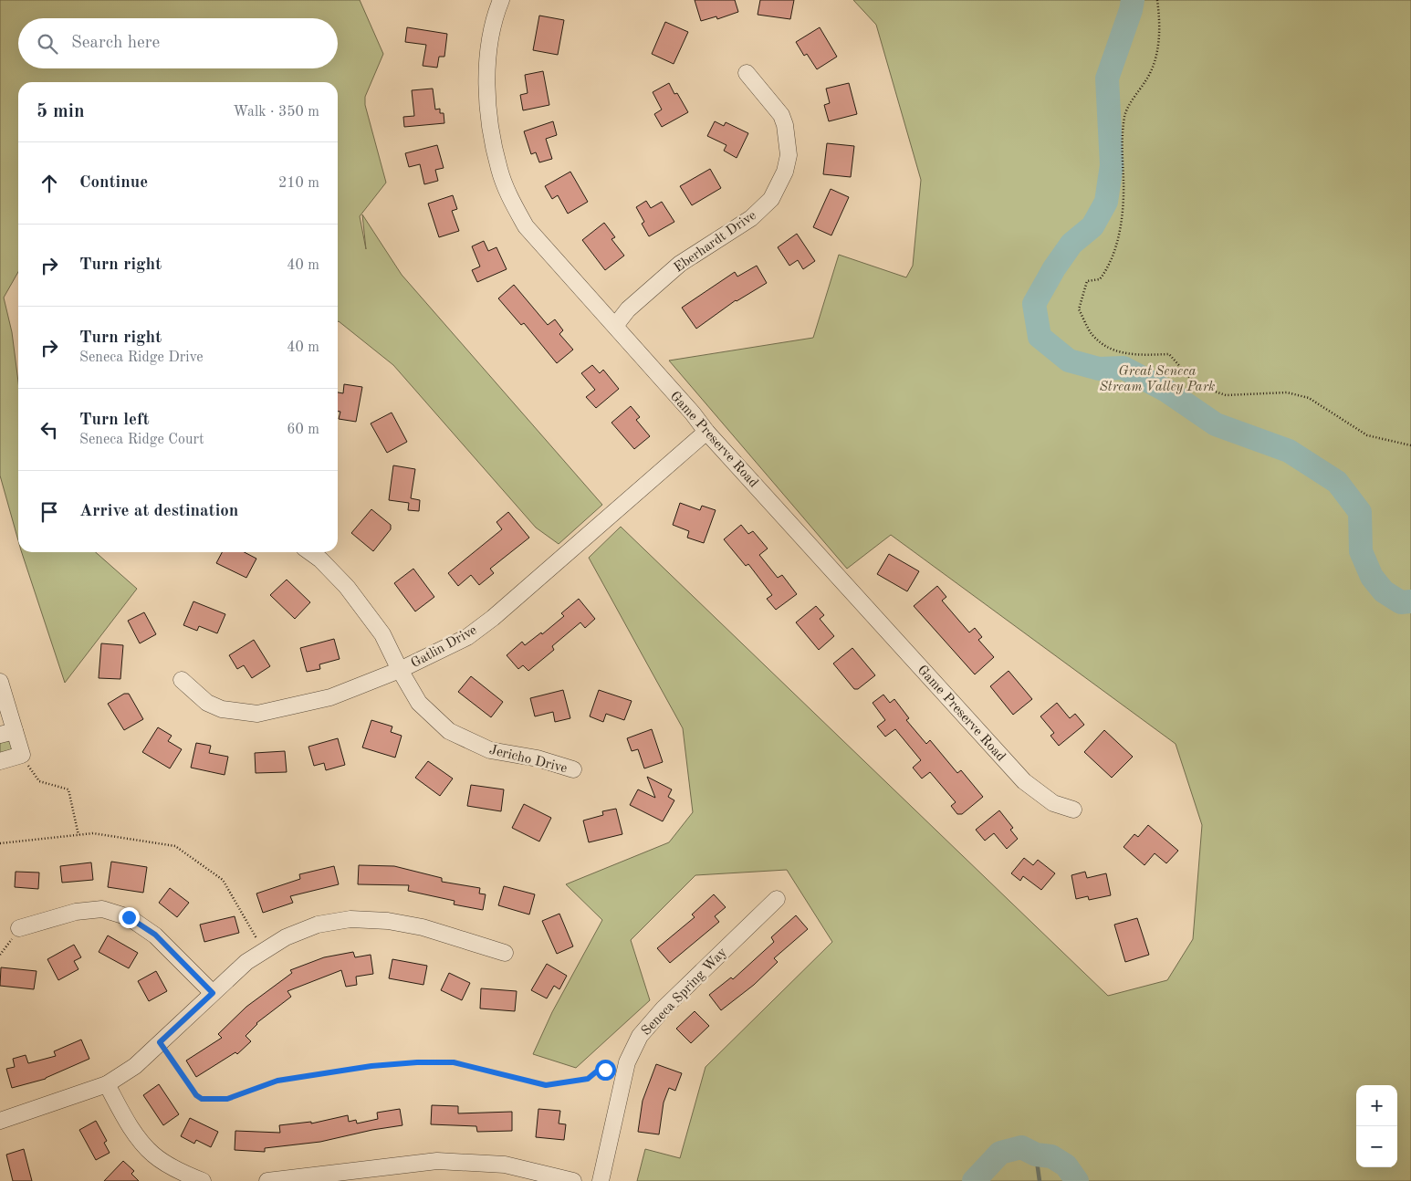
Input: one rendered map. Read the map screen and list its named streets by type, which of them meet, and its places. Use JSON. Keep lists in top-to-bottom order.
{
  "streets": {
    "street": [
      "Eberhardt Drive",
      "Game Preserve Road",
      "Gatlin Drive",
      "Jericho Drive",
      "Seneca Spring Way"
    ]
  },
  "crossings": [
    ["Eberhardt Drive", "Game Preserve Road"],
    ["Game Preserve Road", "Gatlin Drive"],
    ["Gatlin Drive", "Jericho Drive"]
  ],
  "parks": ["Great Seneca Stream Valley Park"],
  "page": {
    "search": "Search here",
    "heading": ["5 min", "Walk · 350 m"],
    "list": [
      ["Continue", "210 m"],
      ["Turn right", "40 m"],
      ["Turn right", "Seneca Ridge Drive", "40 m"],
      ["Turn left", "Seneca Ridge Court", "60 m"],
      "Arrive at destination"
    ],
    "map_buttons": ["+", "−"]
  }
}
